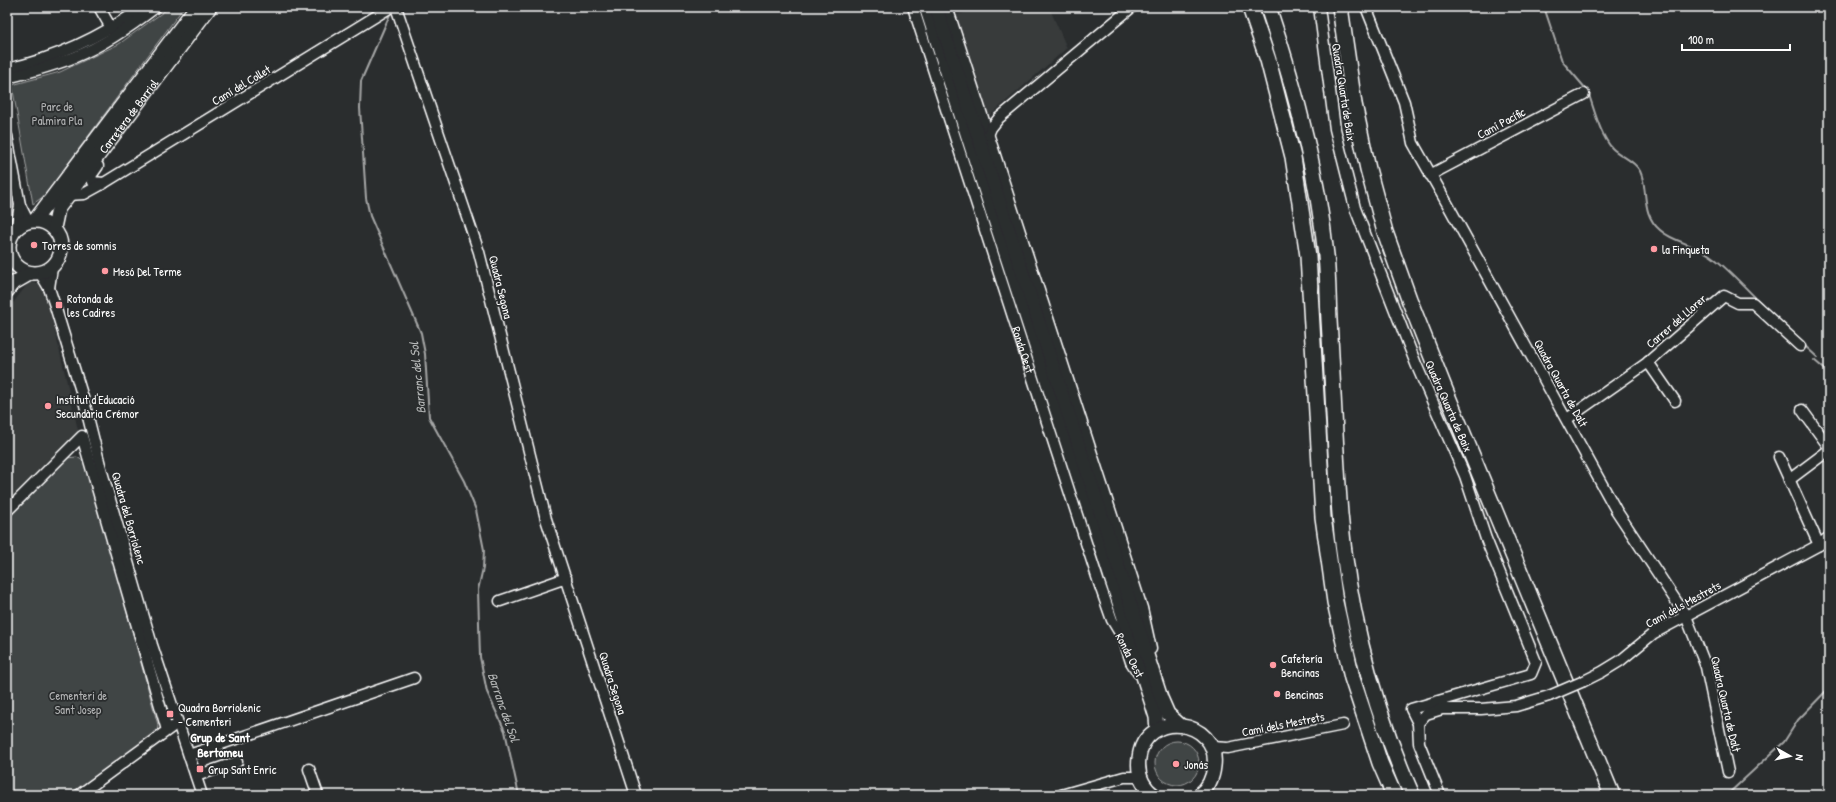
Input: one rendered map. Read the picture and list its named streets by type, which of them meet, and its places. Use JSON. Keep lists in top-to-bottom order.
{
  "streets": {
    "main road": ["Carretera de Borriol", "Ronda Oest"],
    "street": [
      "Camí del Collet",
      "Quadra Quarta de Baix",
      "Camí Pacífic",
      "Quadra Segona",
      "Carrer del Llorer",
      "Quadra Quarta de Dalt",
      "Quadra del Borriolenc",
      "Camí dels Mestrets"
    ]
  },
  "crossings": [
    ["Camí del Collet", "Carretera de Borriol"],
    ["Quadra Quarta de Baix", "Camí dels Mestrets"],
    ["Carretera de Borriol", "Quadra del Borriolenc"],
    ["Camí Pacífic", "Quadra Quarta de Dalt"],
    ["Carrer del Llorer", "Quadra Quarta de Dalt"],
    ["Quadra Quarta de Dalt", "Camí dels Mestrets"]
  ],
  "districts": ["Grup de Sant Bertomeu"],
  "water": ["Barranc del Sol"],
  "parks": ["Parc de Palmira Pla", "Cementeri de Sant Josep"],
  "places": {
    "other": [
      "Torres de somnis",
      "la Finqueta",
      "Mesó Del Terme",
      "Institut d'Educació Secundària Crémor",
      "Cafetería Bencinas",
      "Bencinas",
      "Jonás"
    ],
    "transit": ["Rotonda de les Cadires", "Quadra Borriolenic - Cementeri", "Grup Sant Enric"]
  },
  "scale_bar": "100 m",
  "north": "right"
}
